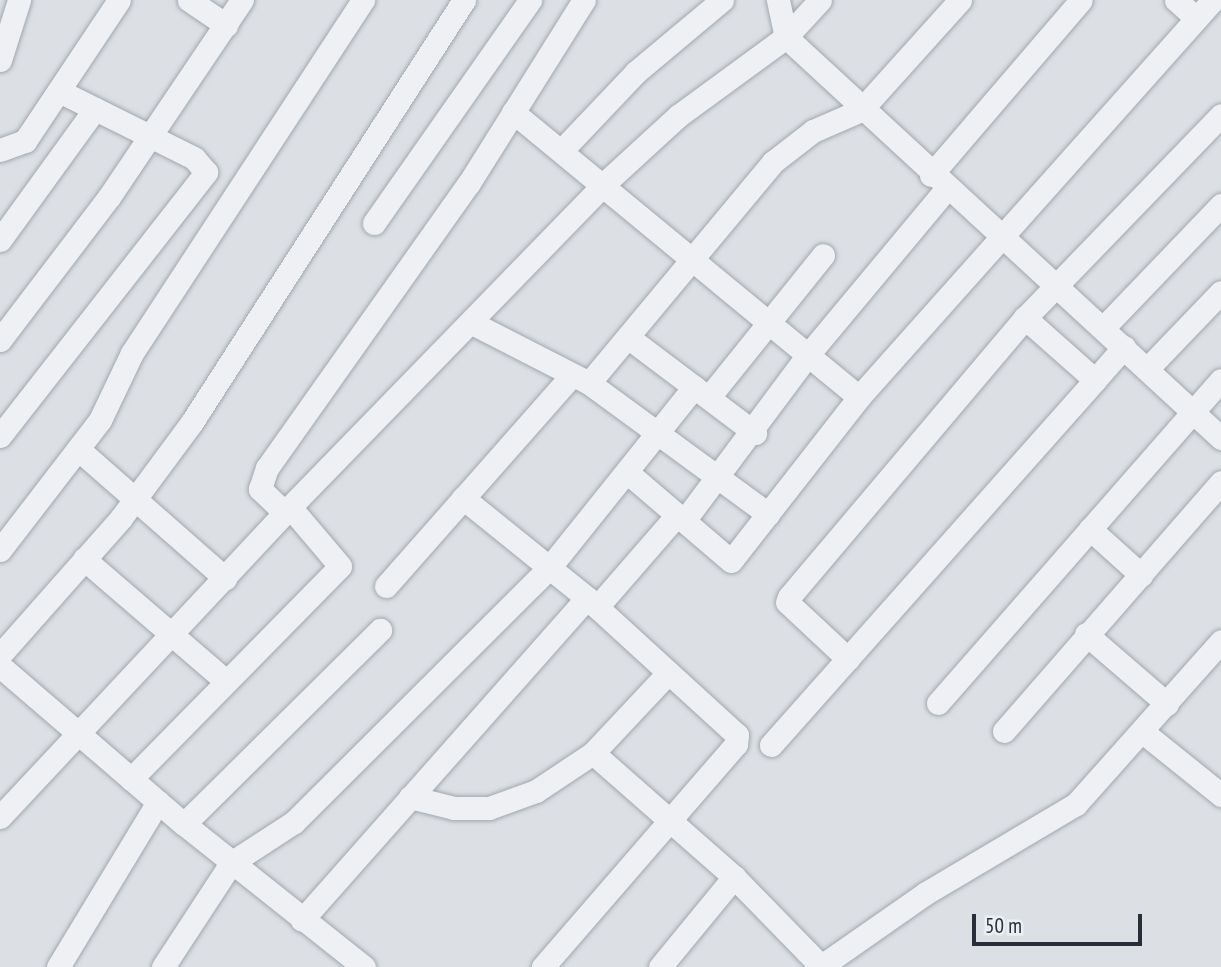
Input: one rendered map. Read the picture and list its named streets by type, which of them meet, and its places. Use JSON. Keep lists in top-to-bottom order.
{
  "scale_bar": "50 m"
}
